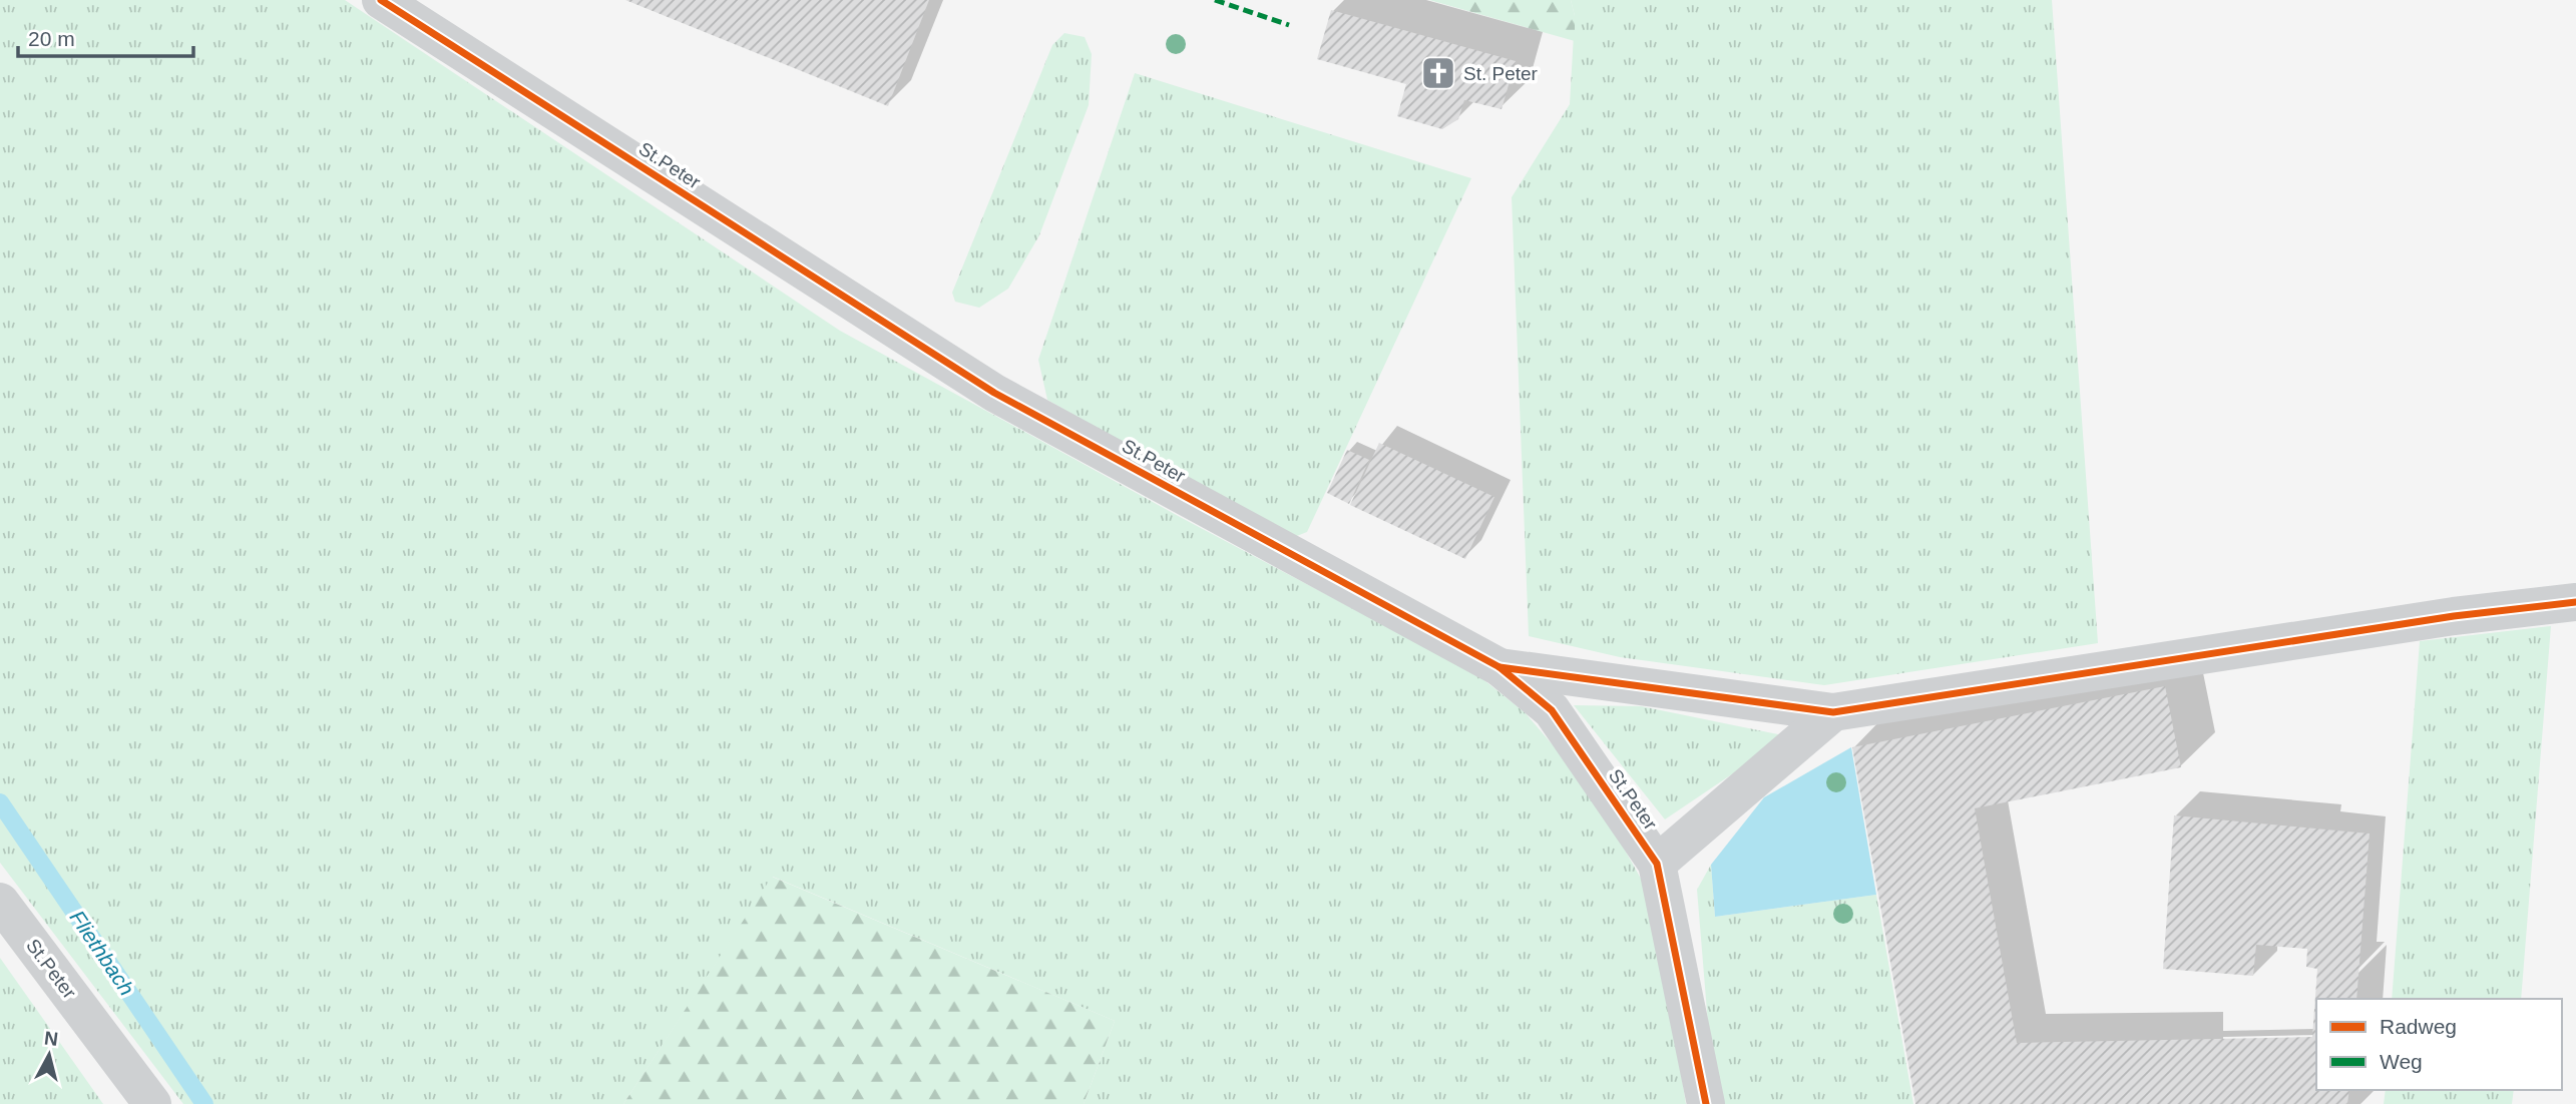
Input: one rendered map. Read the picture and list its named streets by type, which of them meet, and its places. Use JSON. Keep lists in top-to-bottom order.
{
  "streets": {
    "street": ["St.Peter"]
  },
  "water": ["Fliethbach"],
  "places": {
    "church": ["St. Peter"]
  },
  "legend": ["Radweg", "Weg"],
  "scale_bar": "20 m",
  "north": "top"
}
